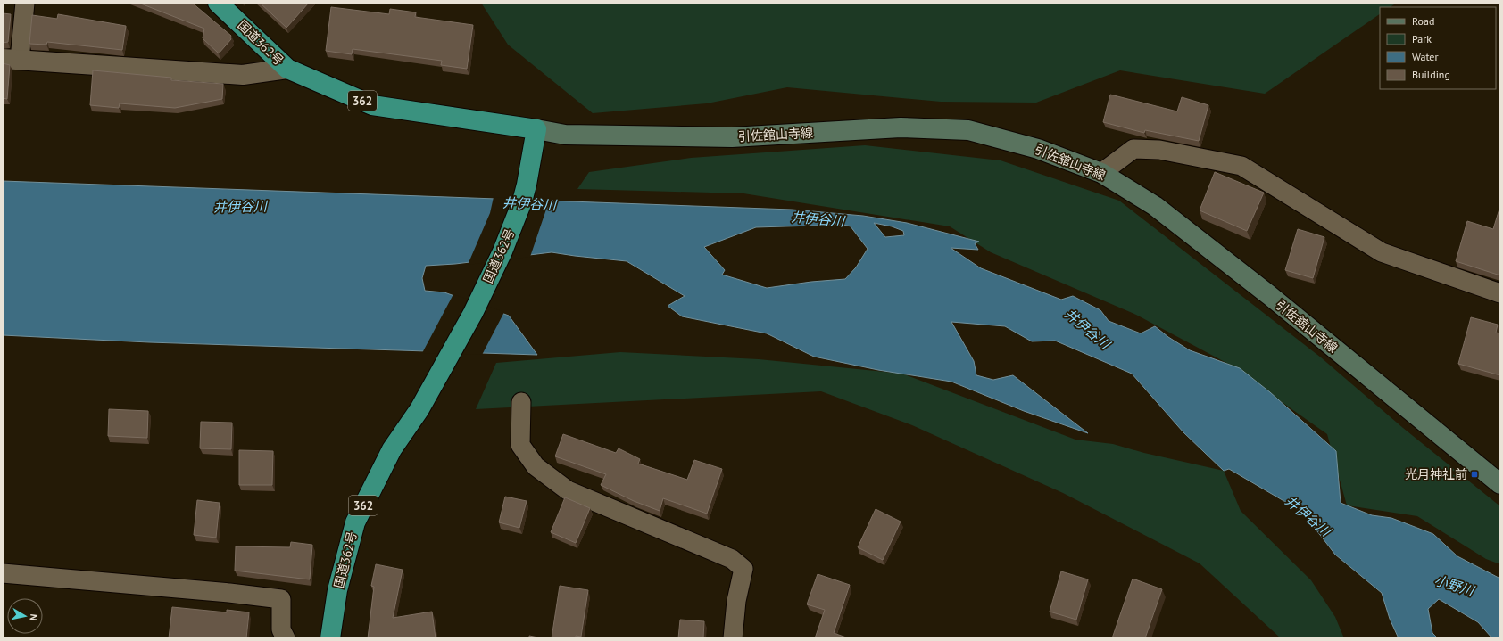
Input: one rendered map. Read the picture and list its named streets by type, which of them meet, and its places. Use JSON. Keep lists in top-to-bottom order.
{
  "streets": {
    "highway": ["国道362号", "362"],
    "main road": ["引佐舘山寺線"]
  },
  "crossings": [
    ["国道362号", "引佐舘山寺線"]
  ],
  "water": ["井伊谷川", "小野川"],
  "places": {
    "transit": ["光月神社前"]
  },
  "legend": [
    "Road",
    "Park",
    "Water",
    "Building"
  ],
  "north": "right"
}
